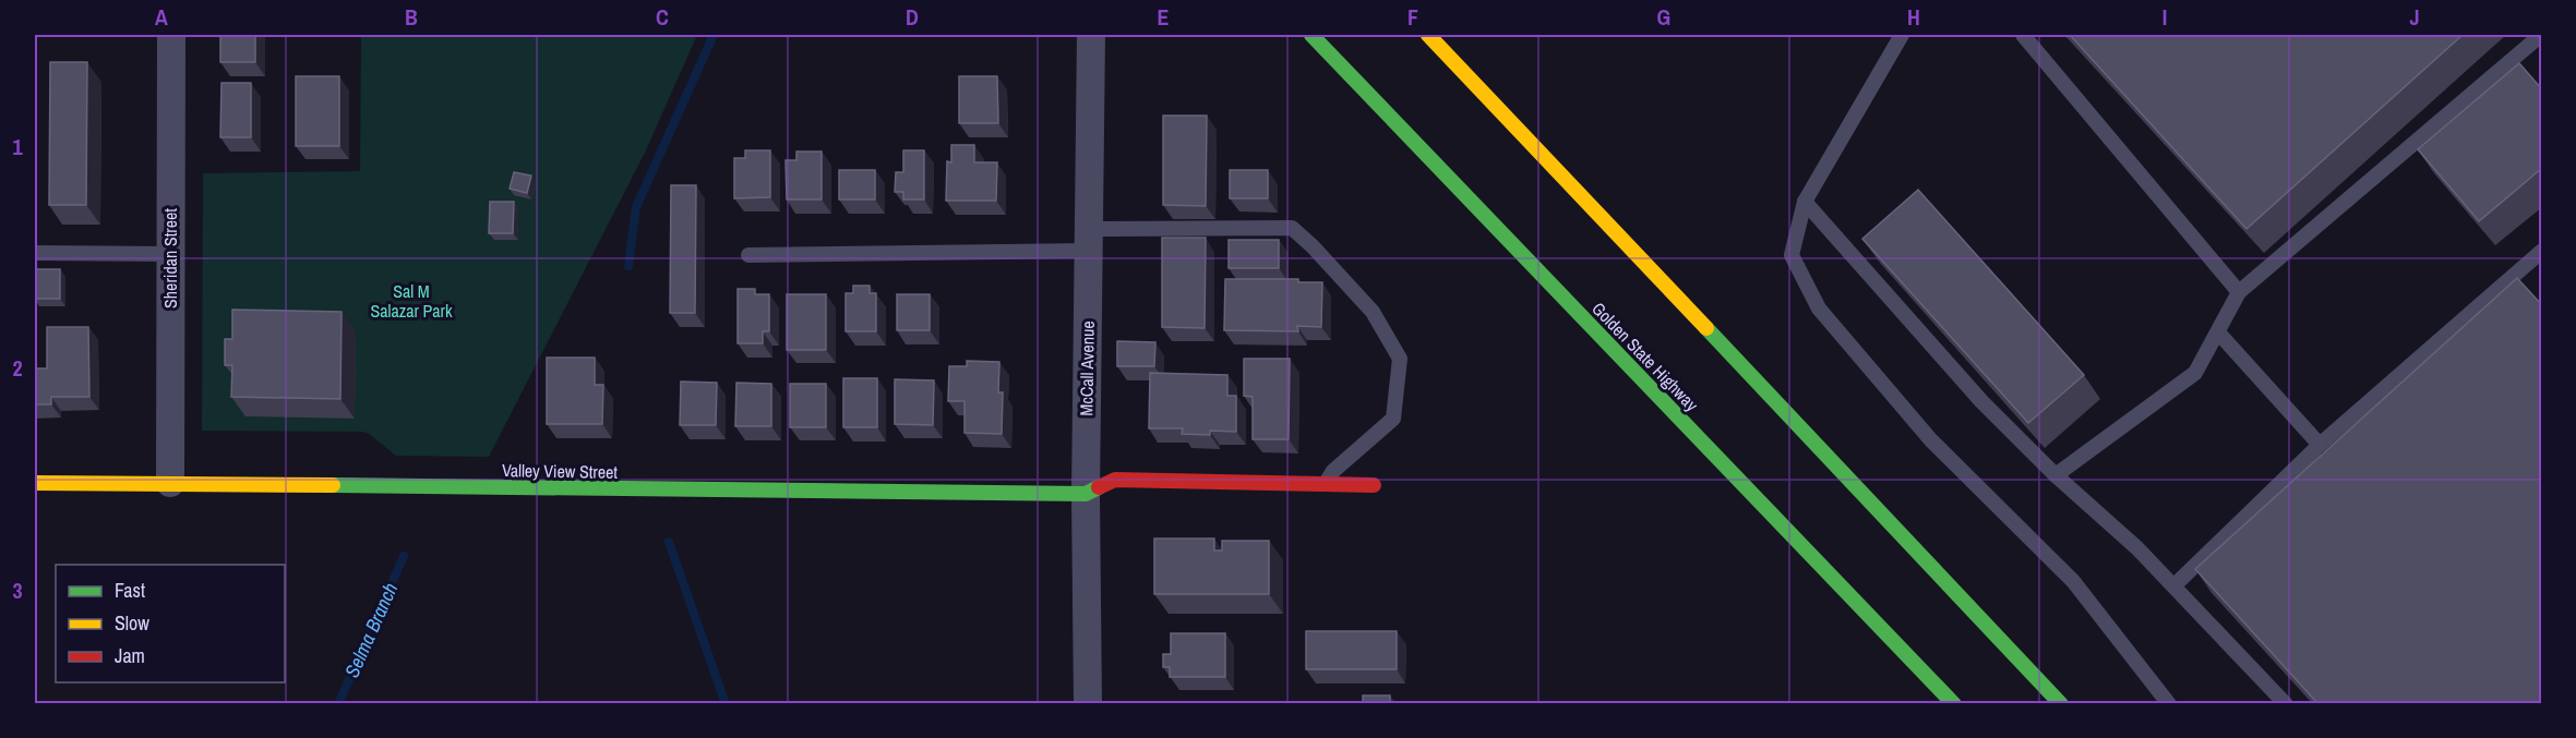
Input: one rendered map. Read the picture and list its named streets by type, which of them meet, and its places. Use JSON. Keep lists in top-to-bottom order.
{
  "streets": {
    "main road": ["Golden State Highway", "Valley View Street"],
    "street": ["Sheridan Street", "McCall Avenue"]
  },
  "crossings": [
    ["Sheridan Street", "Valley View Street"],
    ["McCall Avenue", "Valley View Street"]
  ],
  "water": ["Selma Branch"],
  "parks": ["Sal M Salazar Park"],
  "legend": ["Fast", "Slow", "Jam"],
  "grid": {
    "columns": [
      "A",
      "B",
      "C",
      "D",
      "E",
      "F",
      "G",
      "H",
      "I",
      "J"
    ],
    "rows": ["1", "2", "3"]
  }
}
